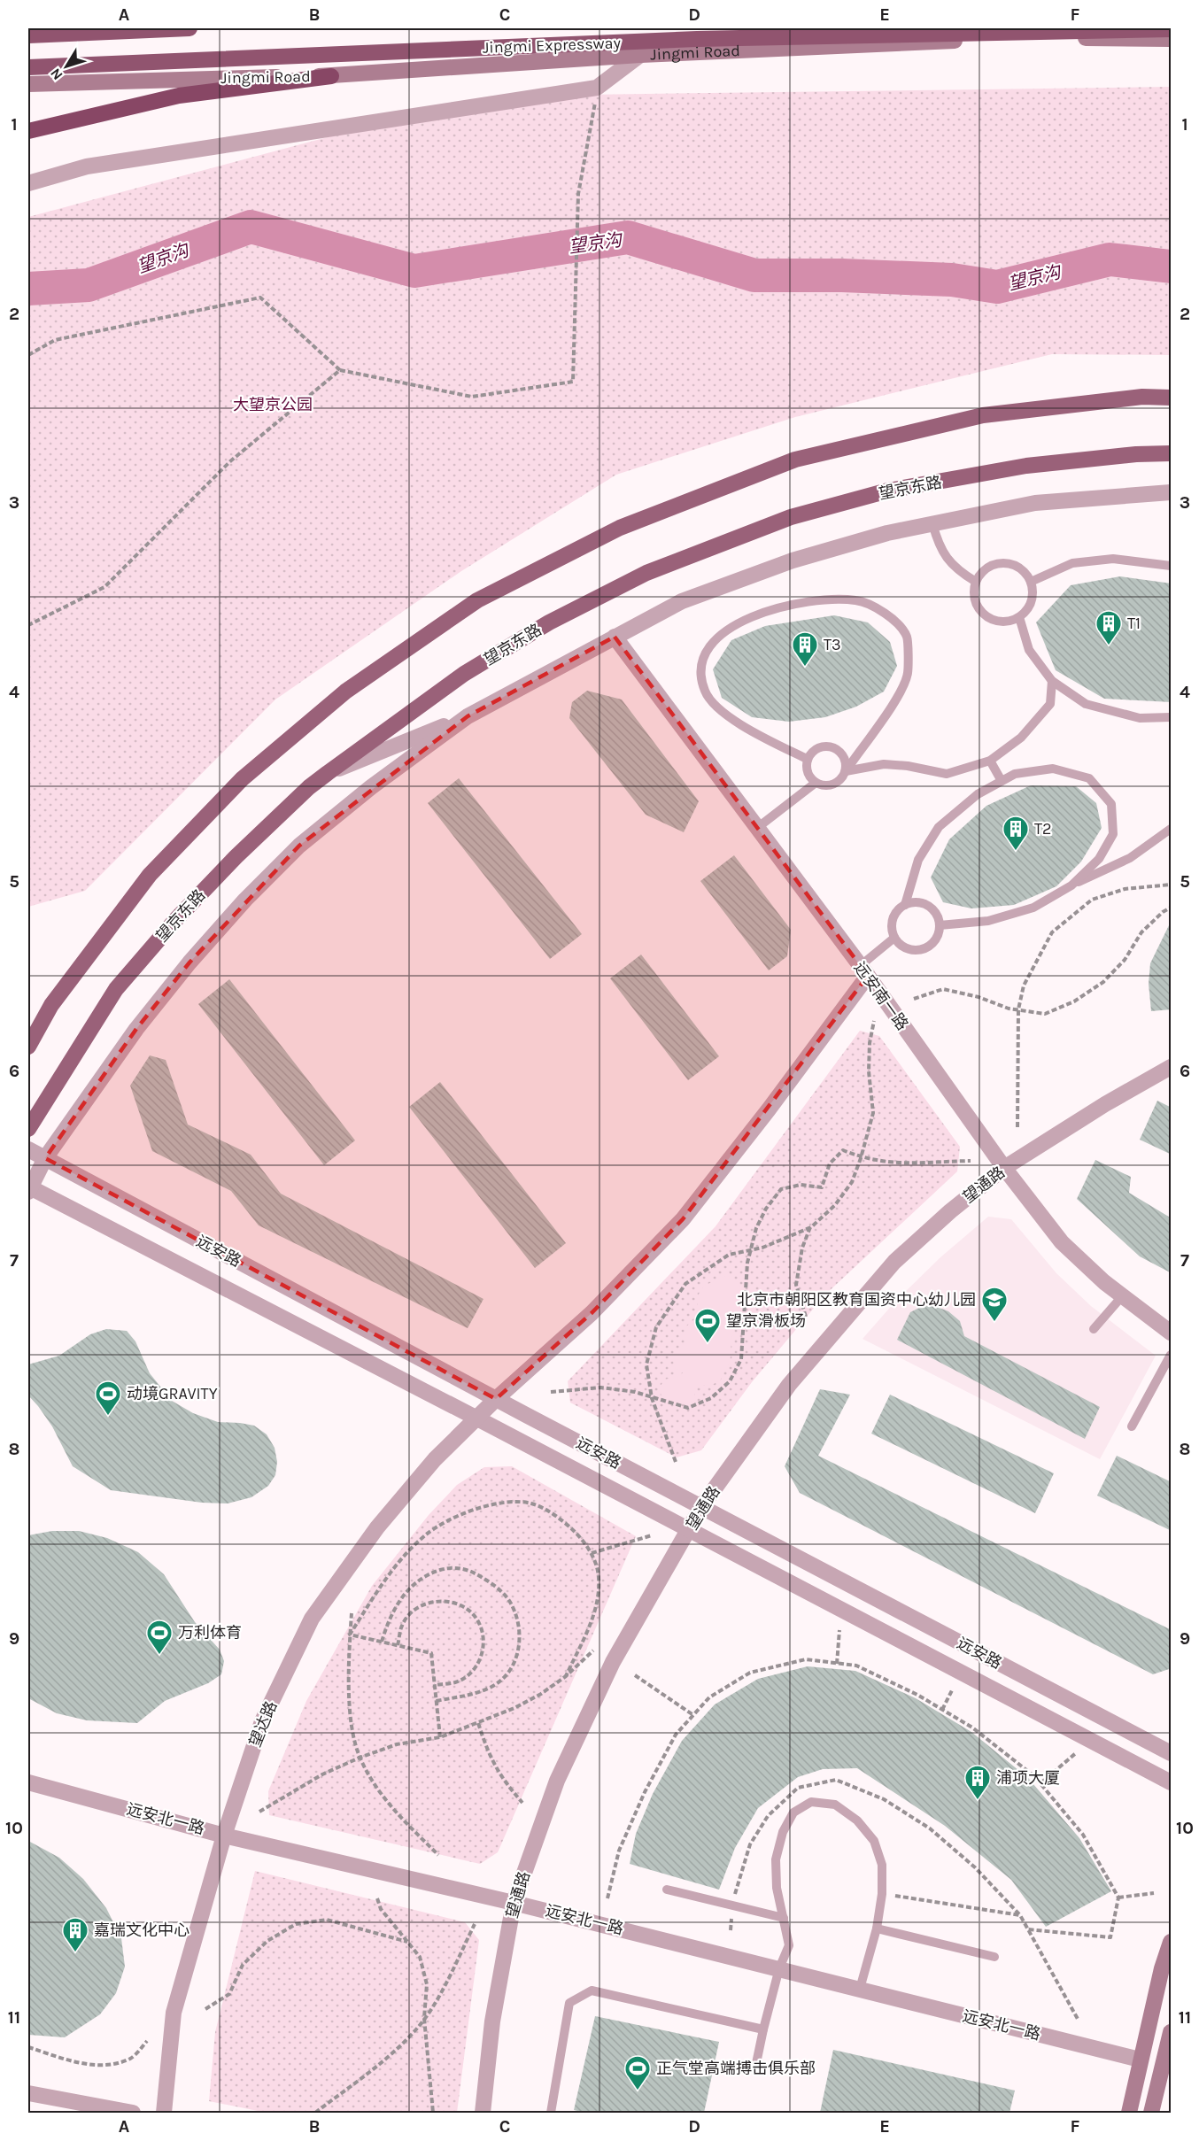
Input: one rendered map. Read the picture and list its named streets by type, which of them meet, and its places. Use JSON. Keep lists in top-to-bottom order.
{
  "streets": {
    "highway": ["Jingmi Expressway"],
    "main road": ["Jingmi Road", "望京东路"],
    "street": [
      "远安南一路",
      "望通路",
      "远安路",
      "望达路",
      "远安北一路"
    ]
  },
  "crossings": [
    ["远安南一路", "望通路"],
    ["远安南一路", "望达路"],
    ["望通路", "远安路"],
    ["望通路", "远安北一路"],
    ["远安路", "望达路"],
    ["望达路", "远安北一路"]
  ],
  "water": ["望京沟"],
  "parks": ["大望京公园"],
  "places": {
    "building": [
      "T1",
      "T3",
      "T2",
      "浦项大厦",
      "嘉瑞文化中心"
    ],
    "school or university": ["北京市朝阳区教育国资中心幼儿园"],
    "sports": [
      "望京滑板场",
      "动境GRAVITY",
      "万利体育",
      "正气堂高端搏击俱乐部"
    ]
  },
  "north": "bottom left",
  "grid": {
    "columns": [
      "A",
      "B",
      "C",
      "D",
      "E",
      "F"
    ],
    "rows": [
      "1",
      "2",
      "3",
      "4",
      "5",
      "6",
      "7",
      "8",
      "9",
      "10",
      "11"
    ]
  }
}
